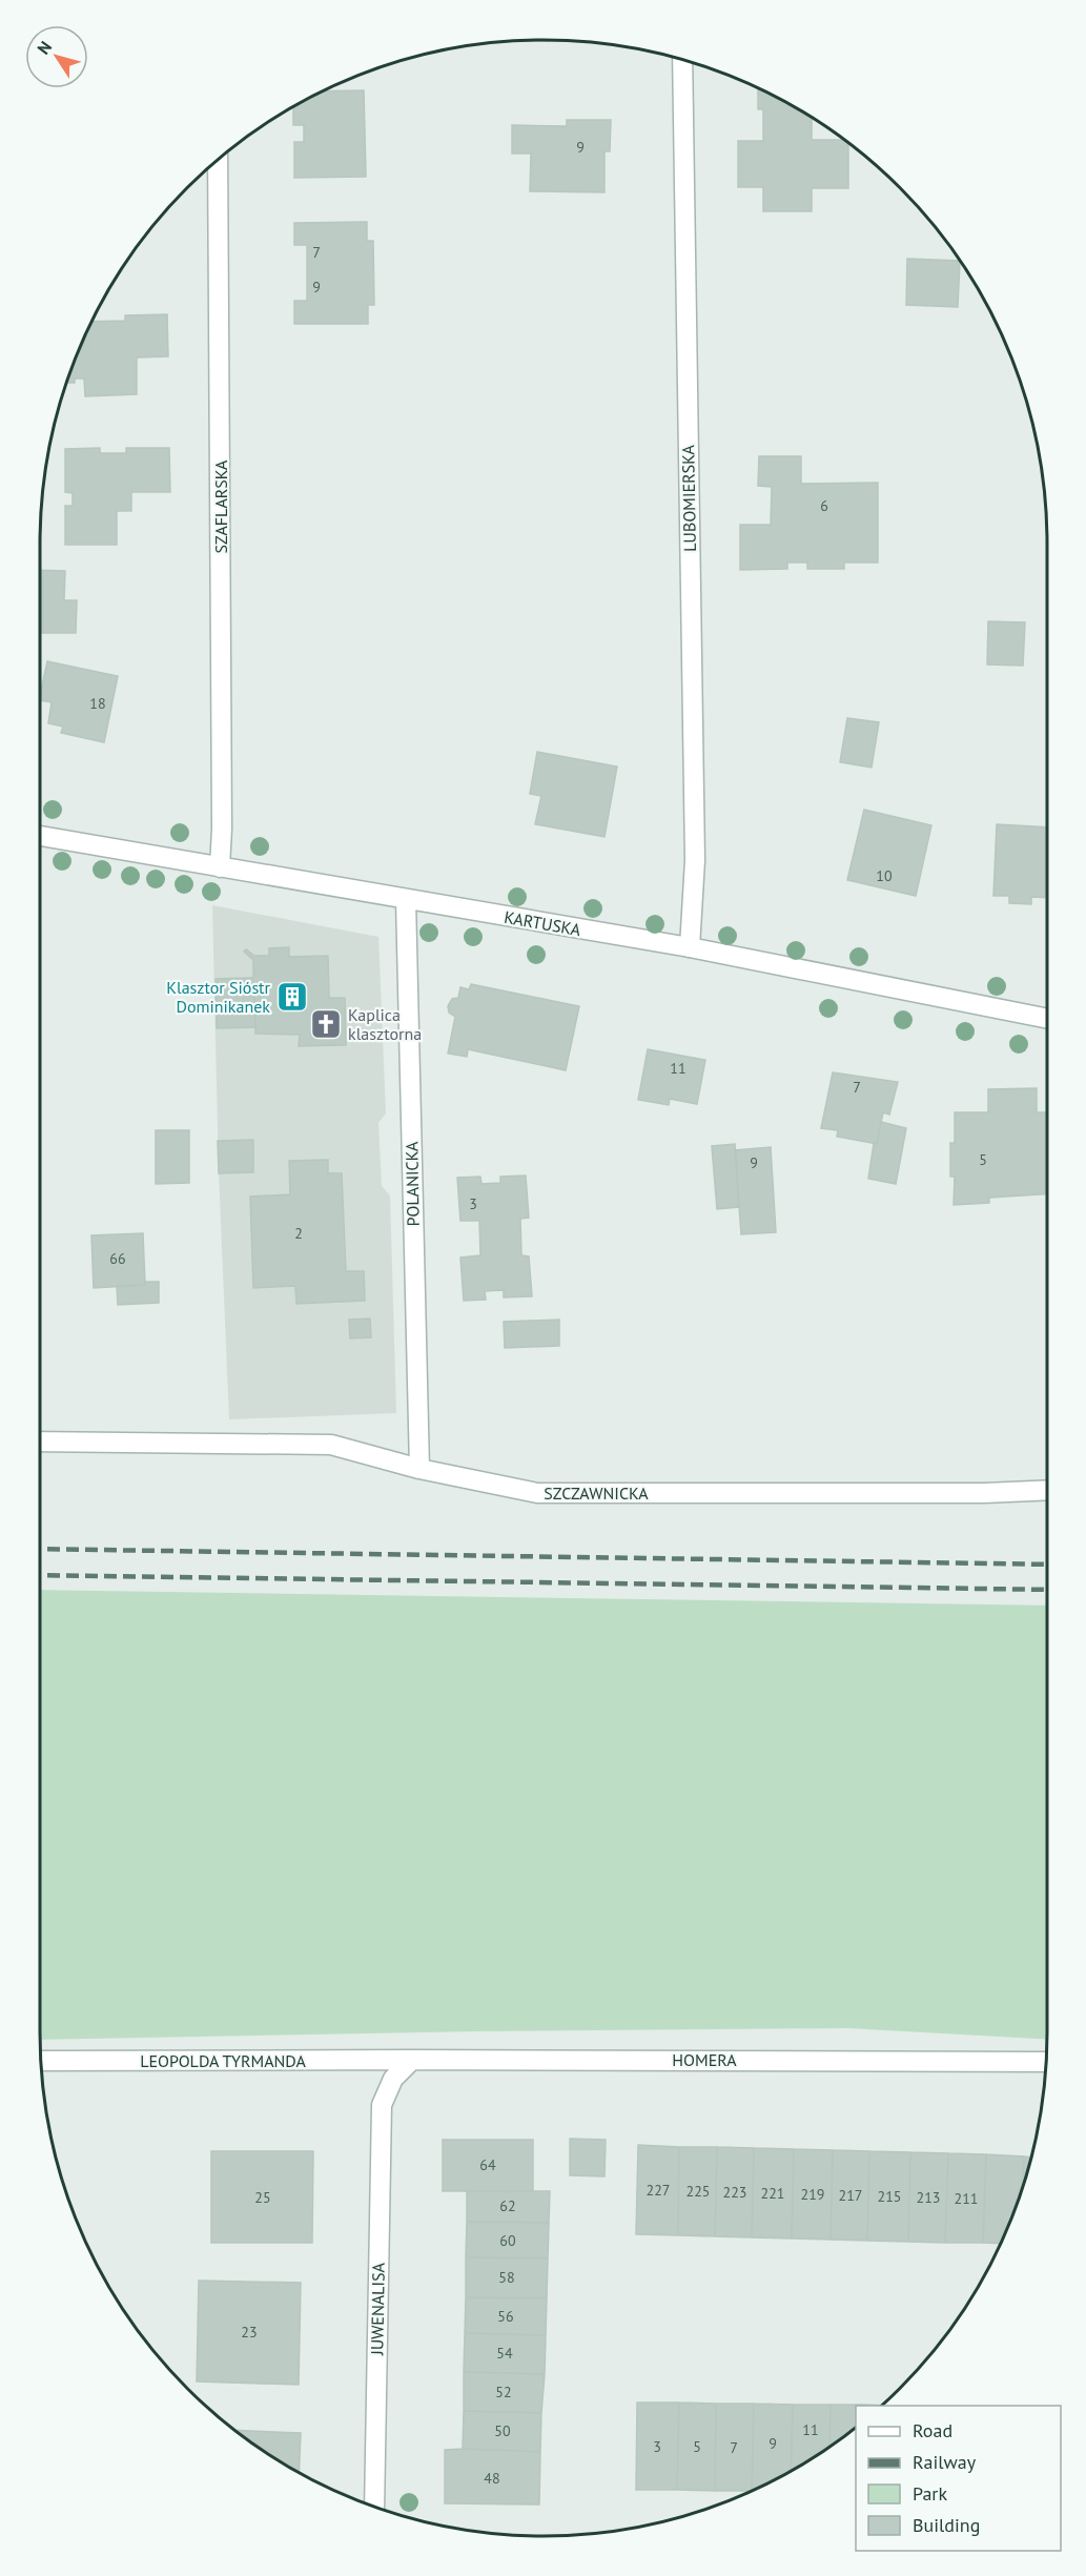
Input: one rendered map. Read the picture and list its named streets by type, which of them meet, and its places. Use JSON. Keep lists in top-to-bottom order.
{
  "streets": {
    "street": [
      "LUBOMIERSKA",
      "SZAFLARSKA",
      "KARTUSKA",
      "POLANICKA",
      "SZCZAWNICKA",
      "HOMERA",
      "LEOPOLDA TYRMANDA",
      "JUWENALISA"
    ]
  },
  "crossings": [
    ["LUBOMIERSKA", "KARTUSKA"],
    ["SZAFLARSKA", "KARTUSKA"],
    ["KARTUSKA", "POLANICKA"],
    ["POLANICKA", "SZCZAWNICKA"],
    ["HOMERA", "LEOPOLDA TYRMANDA"],
    ["HOMERA", "JUWENALISA"],
    ["LEOPOLDA TYRMANDA", "JUWENALISA"]
  ],
  "places": {
    "building": ["Klasztor Sióstr Dominikanek"],
    "church": ["Kaplica klasztorna"]
  },
  "house_numbers": [
    "9",
    "7",
    "9",
    "6",
    "18",
    "10",
    "11",
    "7",
    "5",
    "9",
    "3",
    "2",
    "66",
    "64",
    "227",
    "225",
    "223",
    "221",
    "219",
    "217",
    "215",
    "25",
    "213",
    "211",
    "62",
    "60",
    "58",
    "56",
    "23",
    "54",
    "52",
    "11",
    "50",
    "9",
    "3",
    "5",
    "7",
    "48"
  ],
  "legend": [
    "Road",
    "Railway",
    "Park",
    "Building"
  ],
  "north": "top left"
}
